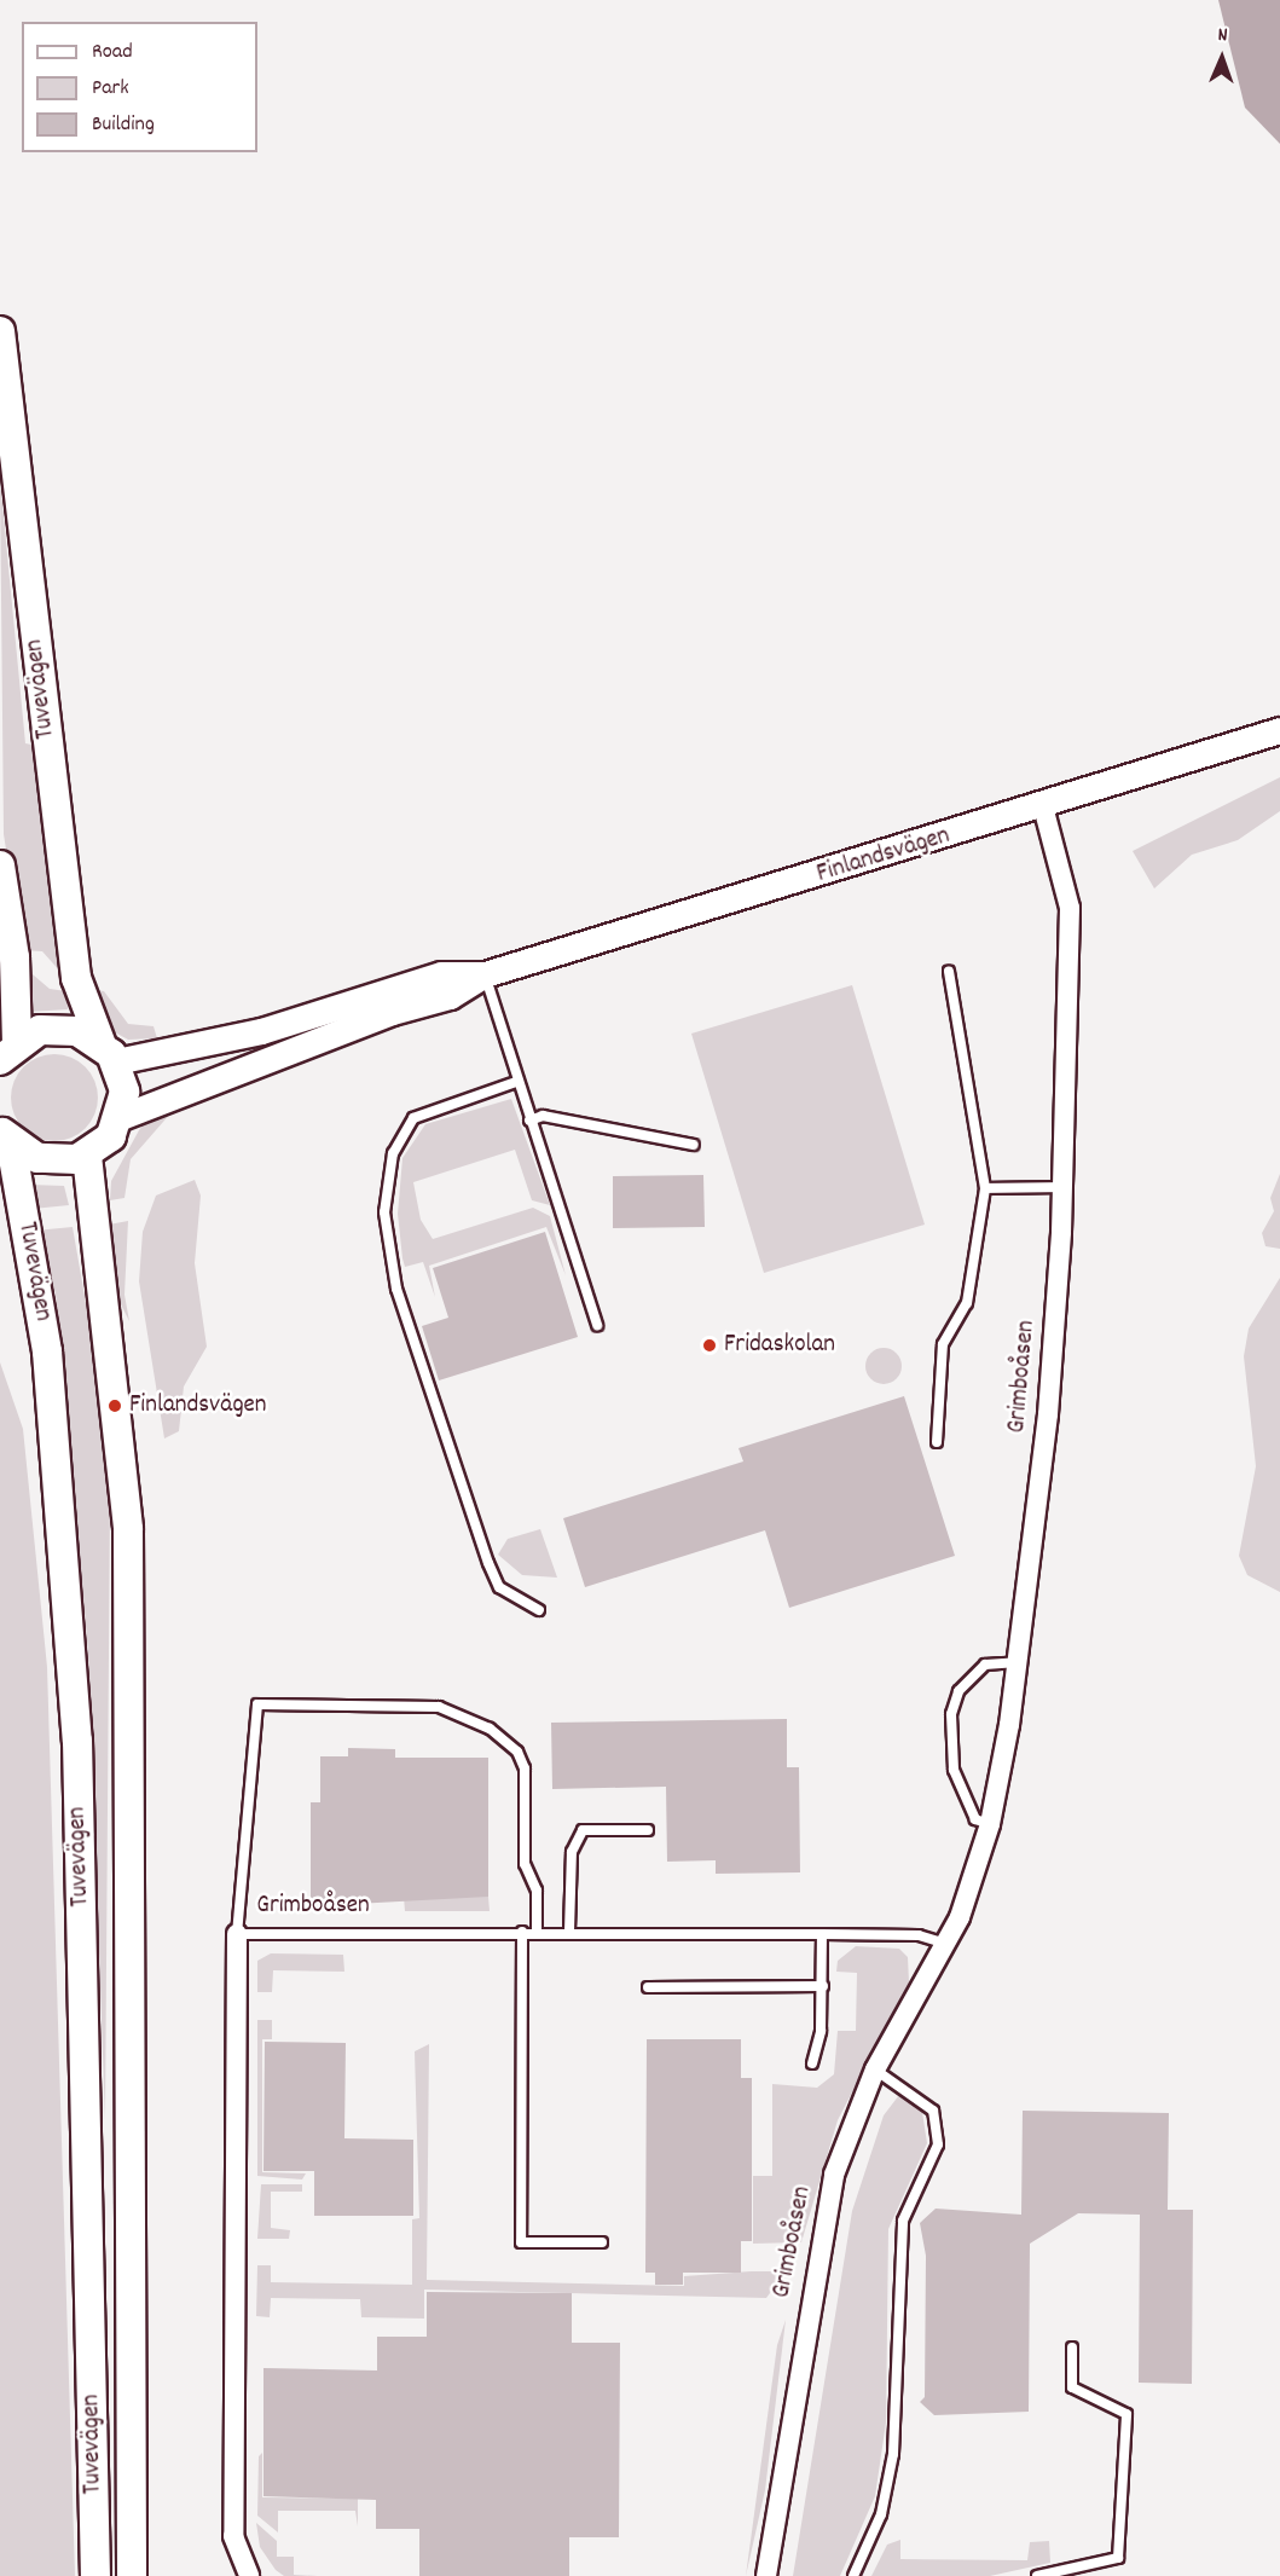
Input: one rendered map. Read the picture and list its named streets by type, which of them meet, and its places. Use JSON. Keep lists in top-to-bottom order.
{
  "streets": {
    "main road": ["Tuvevägen"],
    "street": ["Finlandsvägen", "Grimboåsen"]
  },
  "crossings": [
    ["Tuvevägen", "Finlandsvägen"],
    ["Finlandsvägen", "Grimboåsen"]
  ],
  "places": ["Fridaskolan", "Finlandsvägen"],
  "legend": ["Road", "Park", "Building"],
  "north": "top"
}
